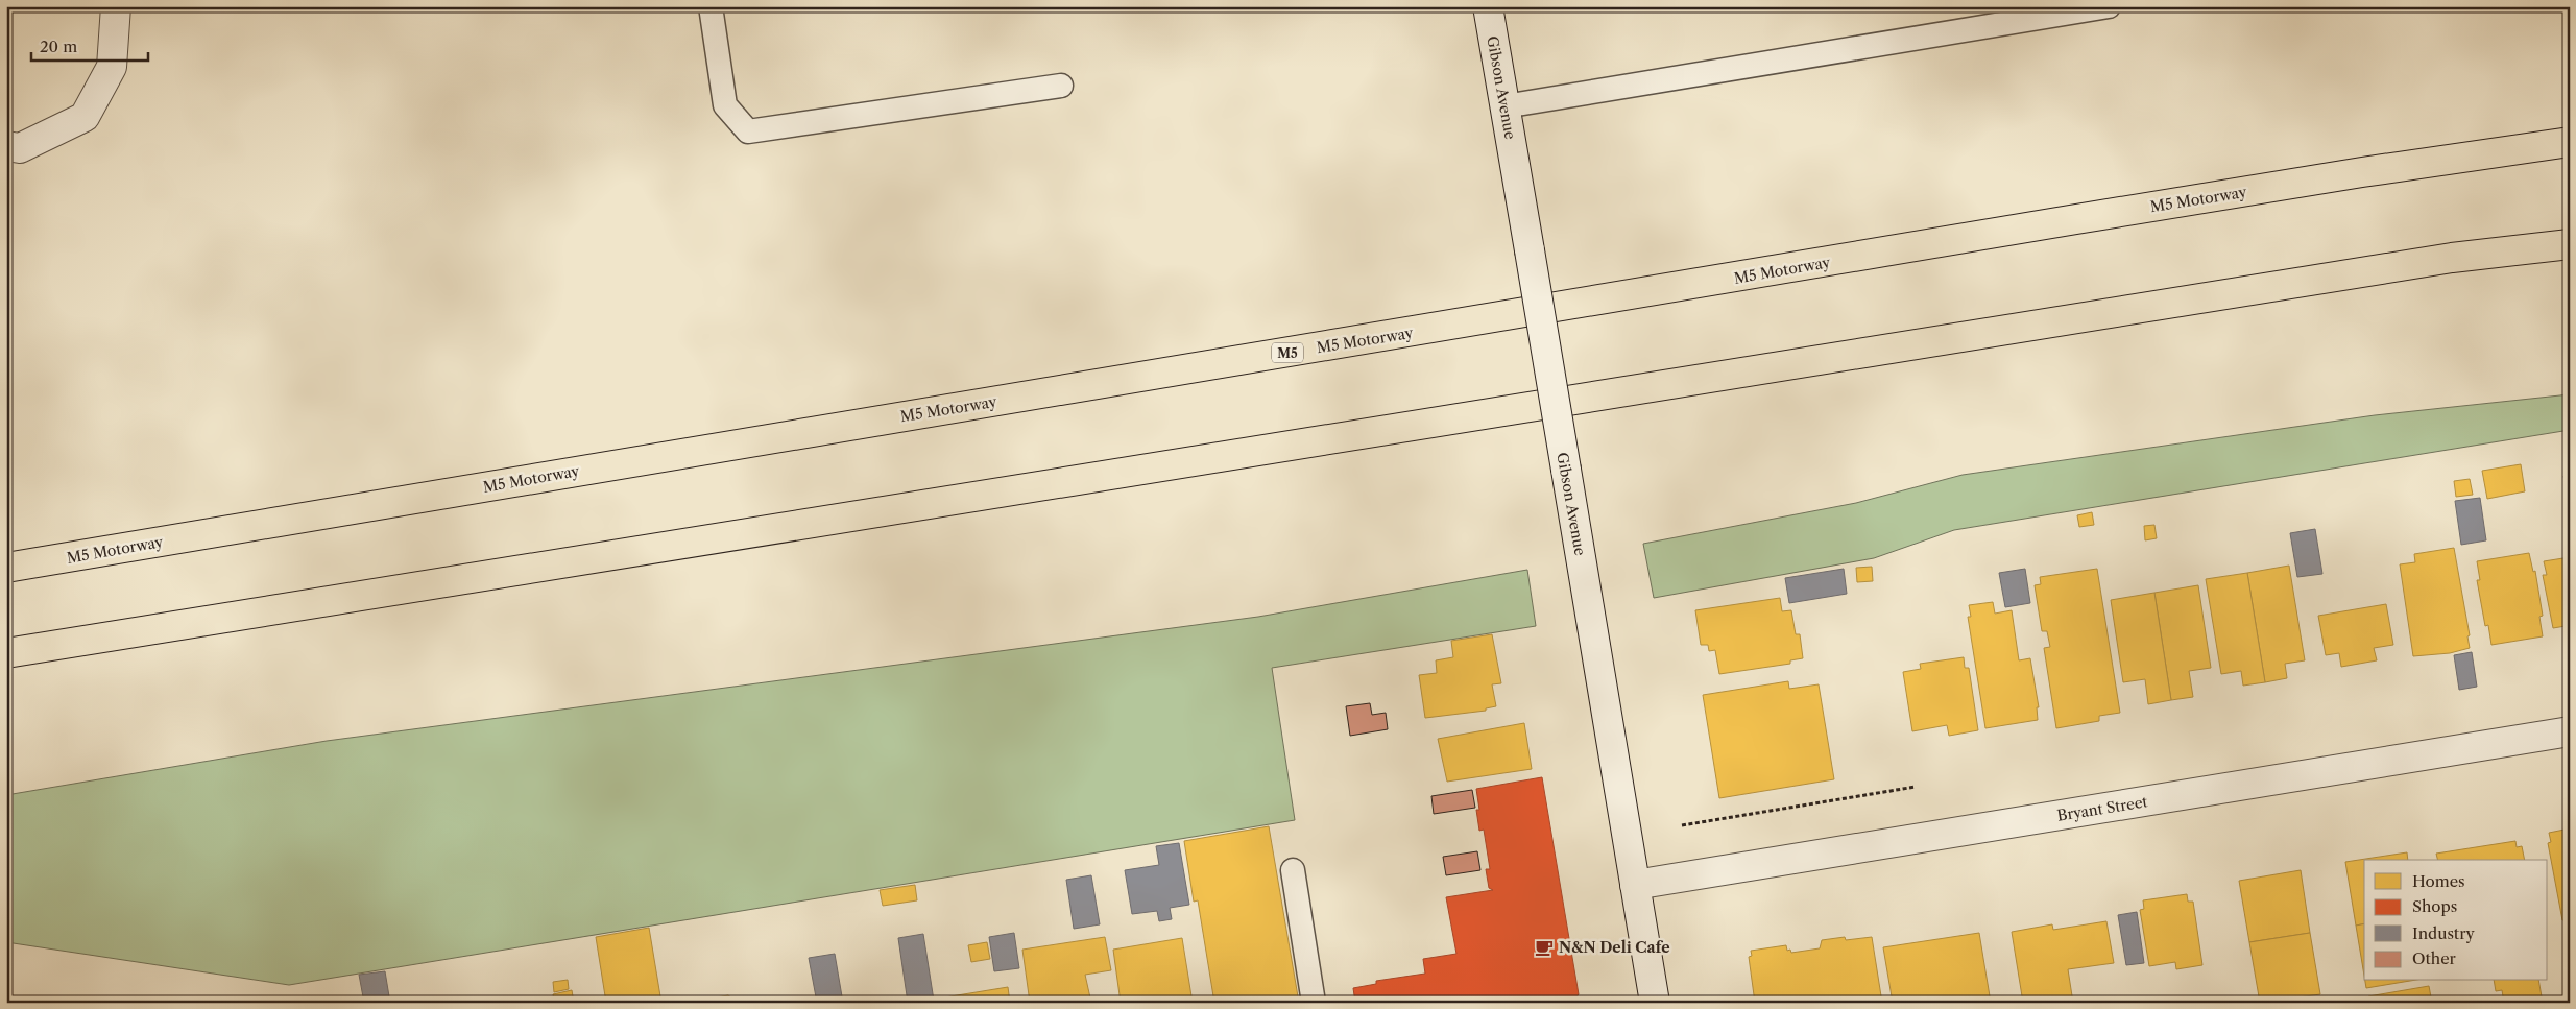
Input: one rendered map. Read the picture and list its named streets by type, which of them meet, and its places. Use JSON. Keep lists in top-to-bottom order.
{
  "streets": {
    "highway": ["M5 Motorway", "M5"],
    "street": ["Gibson Avenue", "Bryant Street"]
  },
  "crossings": [
    ["Gibson Avenue", "Bryant Street"]
  ],
  "places": {
    "cafe": ["N&N Deli Cafe"]
  },
  "legend": [
    "Homes",
    "Shops",
    "Industry",
    "Other"
  ],
  "scale_bar": "20 m"
}
